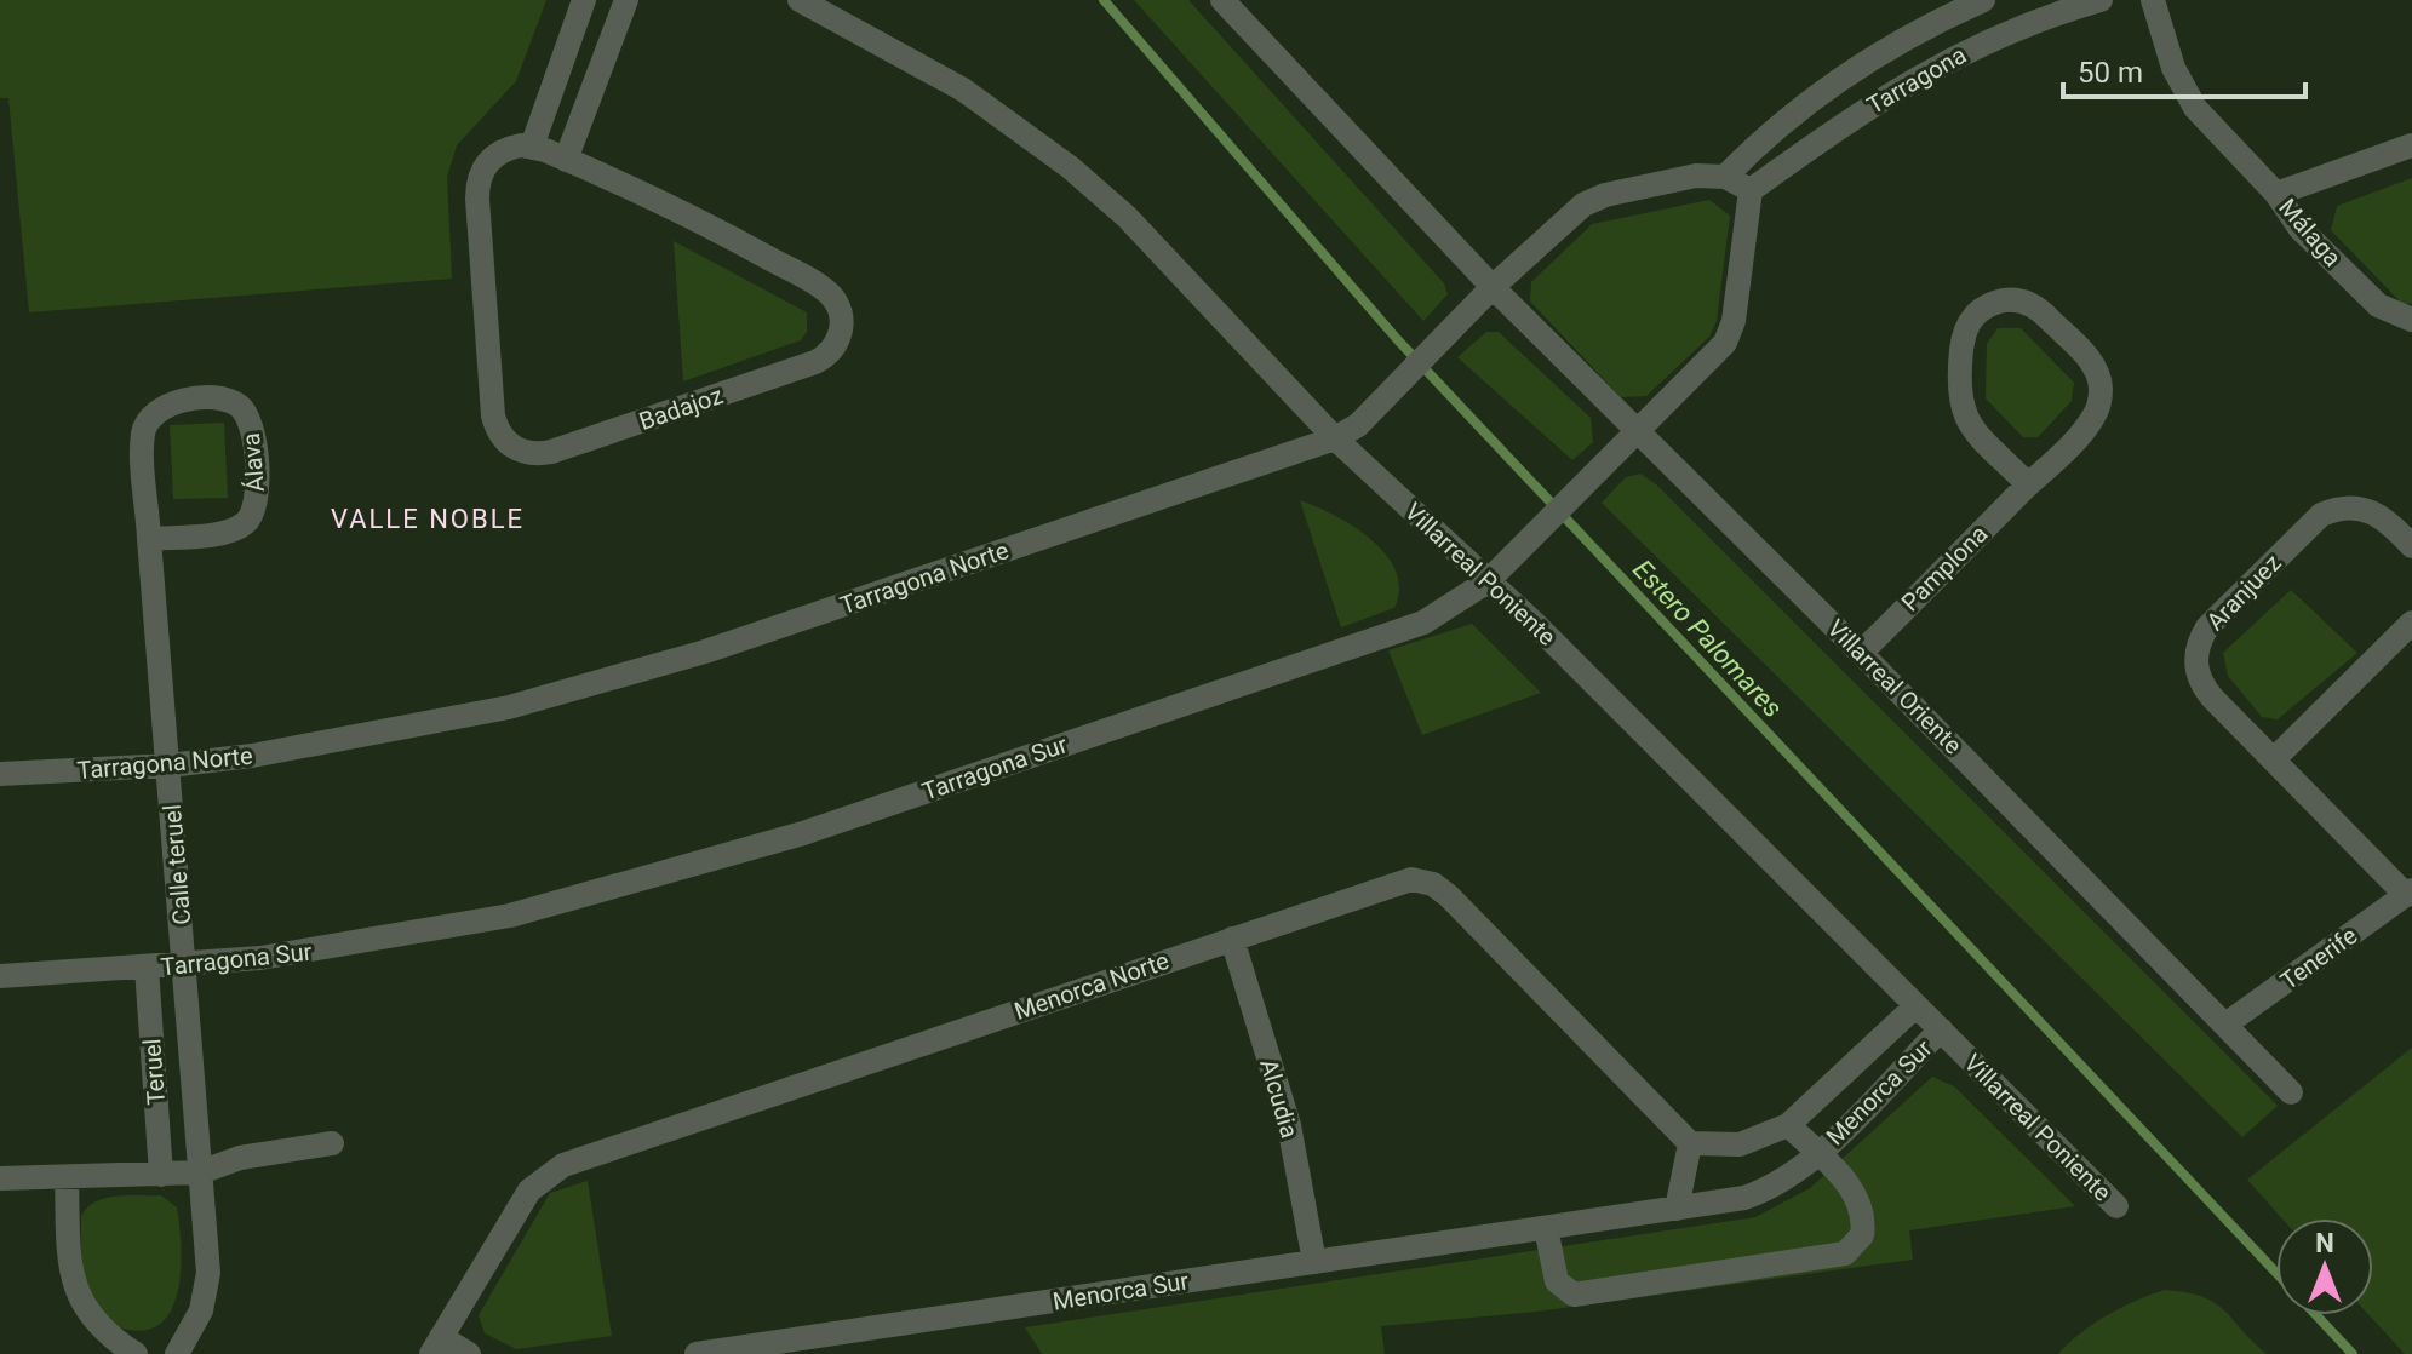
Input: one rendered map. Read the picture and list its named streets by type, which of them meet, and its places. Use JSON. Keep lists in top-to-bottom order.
{
  "streets": {
    "street": [
      "Tarragona",
      "Málaga",
      "Badajoz",
      "Álava",
      "Pamplona",
      "Villarreal Poniente",
      "Tarragona Norte",
      "Aranjuez",
      "Villarreal Oriente",
      "Tarragona Sur",
      "Calle teruel",
      "Tenerife",
      "Menorca Norte",
      "Teruel",
      "Menorca Sur",
      "Alcudia"
    ]
  },
  "crossings": [
    ["Tarragona", "Tarragona Norte"],
    ["Tarragona", "Tarragona Sur"],
    ["Álava", "Tarragona Norte"],
    ["Álava", "Calle teruel"],
    ["Pamplona", "Villarreal Oriente"],
    ["Villarreal Poniente", "Tarragona Norte"],
    ["Villarreal Poniente", "Tarragona Sur"],
    ["Villarreal Poniente", "Menorca Sur"],
    ["Tarragona Norte", "Villarreal Oriente"],
    ["Tarragona Norte", "Calle teruel"],
    ["Aranjuez", "Tenerife"],
    ["Villarreal Oriente", "Tarragona Sur"],
    ["Villarreal Oriente", "Tenerife"],
    ["Tarragona Sur", "Calle teruel"],
    ["Tarragona Sur", "Teruel"],
    ["Calle teruel", "Teruel"],
    ["Menorca Norte", "Menorca Sur"],
    ["Menorca Norte", "Alcudia"],
    ["Menorca Sur", "Alcudia"]
  ],
  "districts": ["VALLE NOBLE"],
  "water": ["Estero Palomares"],
  "scale_bar": "50 m",
  "north": "top"
}
